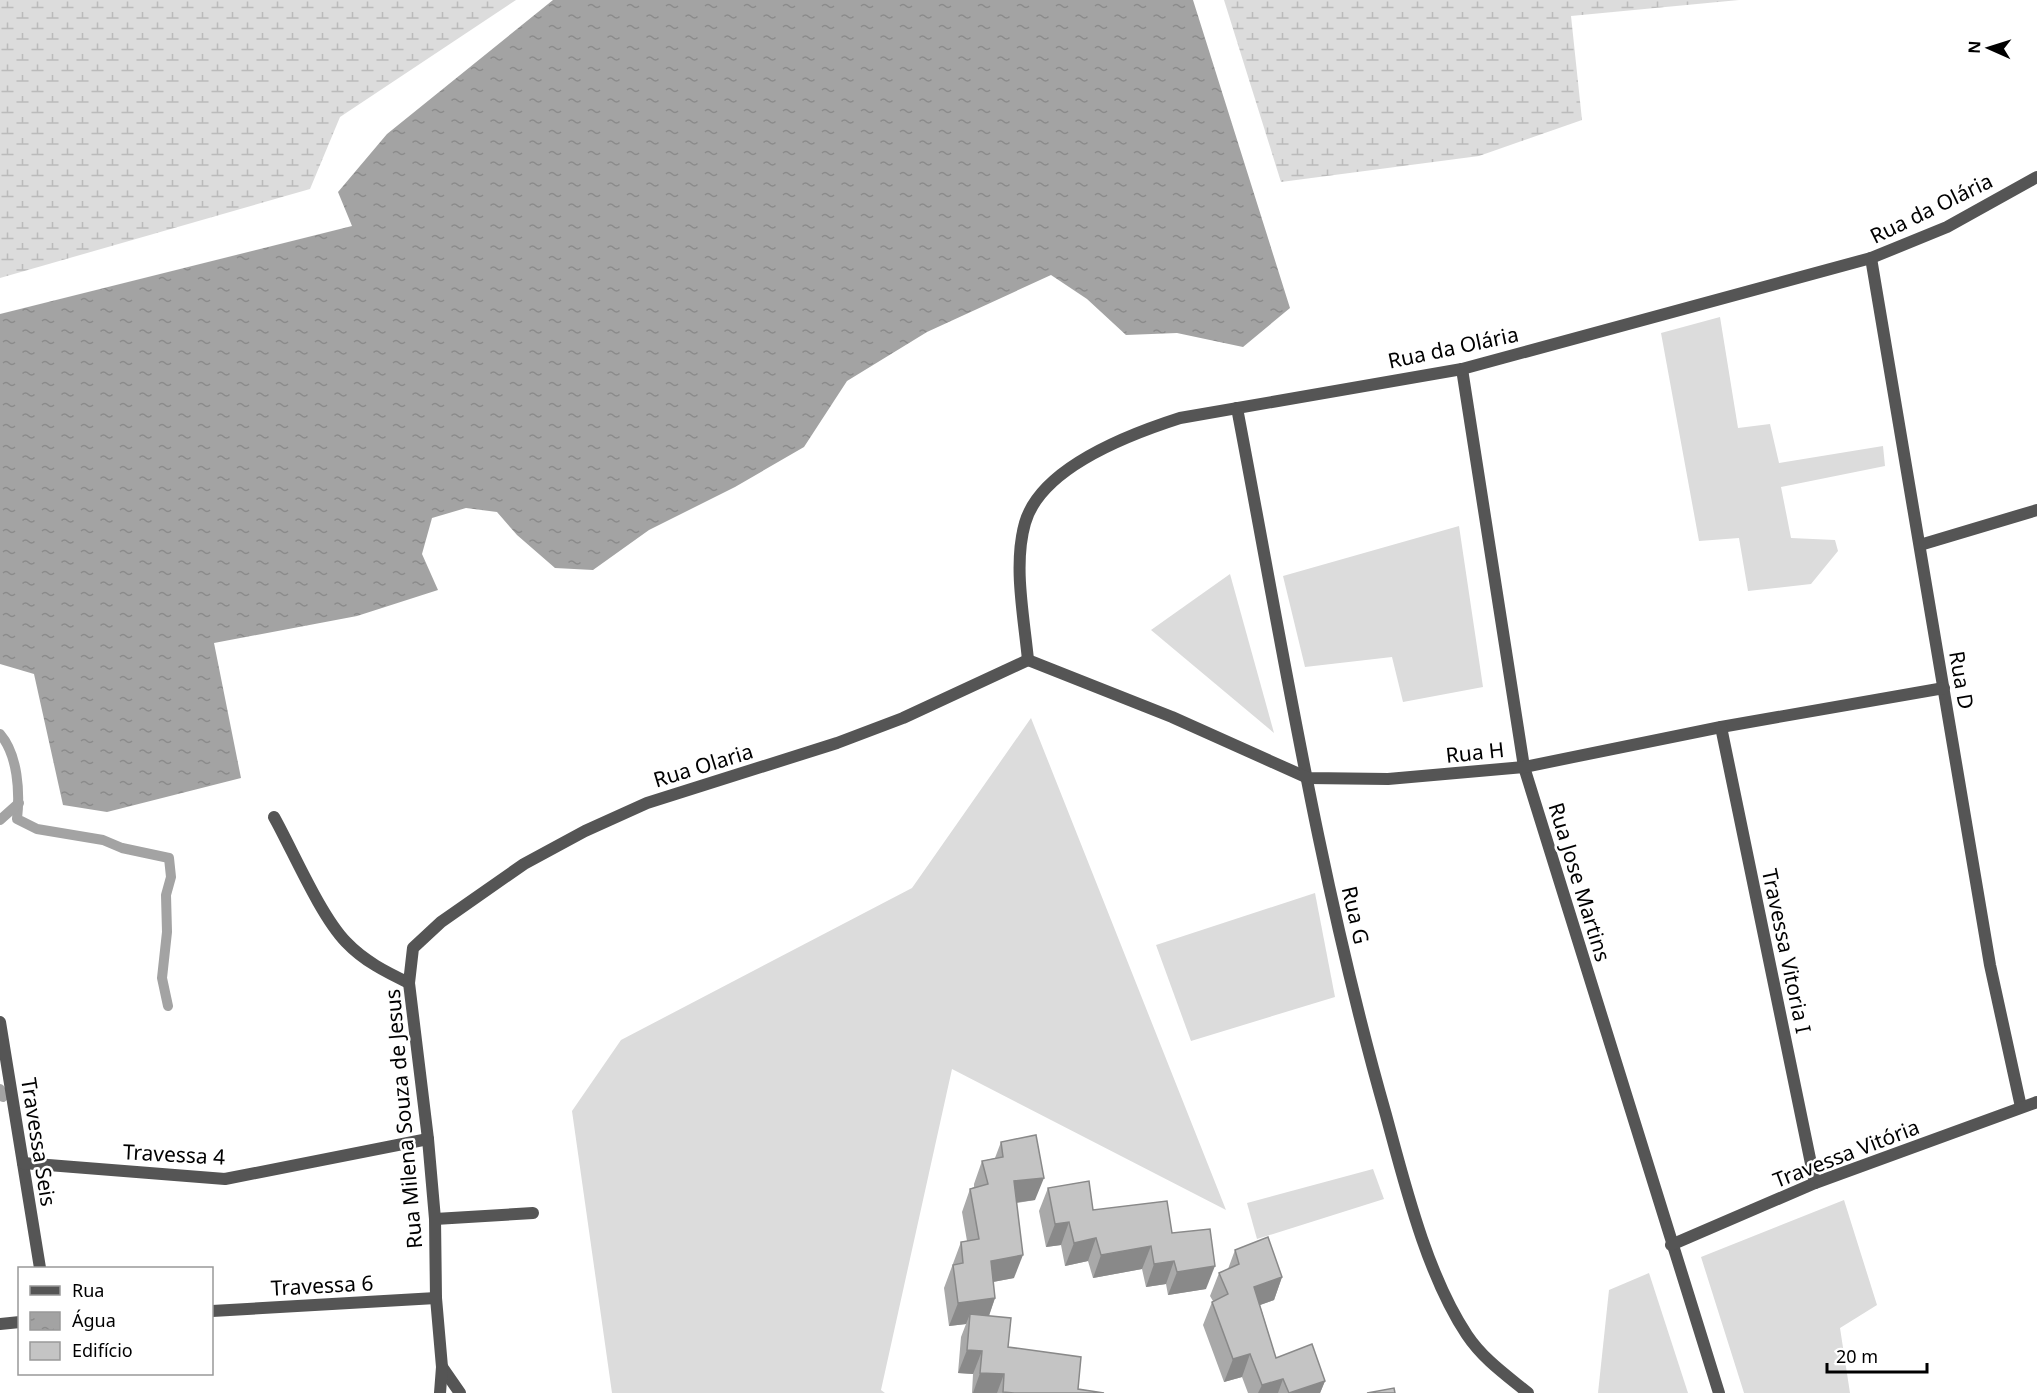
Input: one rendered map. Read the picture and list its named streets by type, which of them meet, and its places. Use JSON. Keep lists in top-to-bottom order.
{
  "streets": {
    "street": [
      "Rua da Olária",
      "Rua D",
      "Rua H",
      "Rua Olaria",
      "Rua Jose Martins",
      "Rua G",
      "Travessa Vitoria I",
      "Rua Milena Souza de Jesus",
      "Travessa Seis",
      "Travessa Vitória",
      "Travessa 4",
      "Travessa 6"
    ]
  },
  "crossings": [
    ["Rua da Olária", "Rua D"],
    ["Rua da Olária", "Rua H"],
    ["Rua da Olária", "Rua Olaria"],
    ["Rua da Olária", "Rua Jose Martins"],
    ["Rua da Olária", "Rua G"],
    ["Rua D", "Rua H"],
    ["Rua D", "Travessa Vitória"],
    ["Rua H", "Rua Olaria"],
    ["Rua H", "Rua Jose Martins"],
    ["Rua H", "Rua G"],
    ["Rua H", "Travessa Vitoria I"],
    ["Rua Olaria", "Rua Milena Souza de Jesus"],
    ["Rua Jose Martins", "Travessa Vitória"],
    ["Travessa Vitoria I", "Travessa Vitória"],
    ["Rua Milena Souza de Jesus", "Travessa 4"],
    ["Rua Milena Souza de Jesus", "Travessa 6"],
    ["Travessa Seis", "Travessa 4"]
  ],
  "legend": ["Rua", "Água", "Edifício"],
  "scale_bar": "20 m",
  "north": "left"
}
